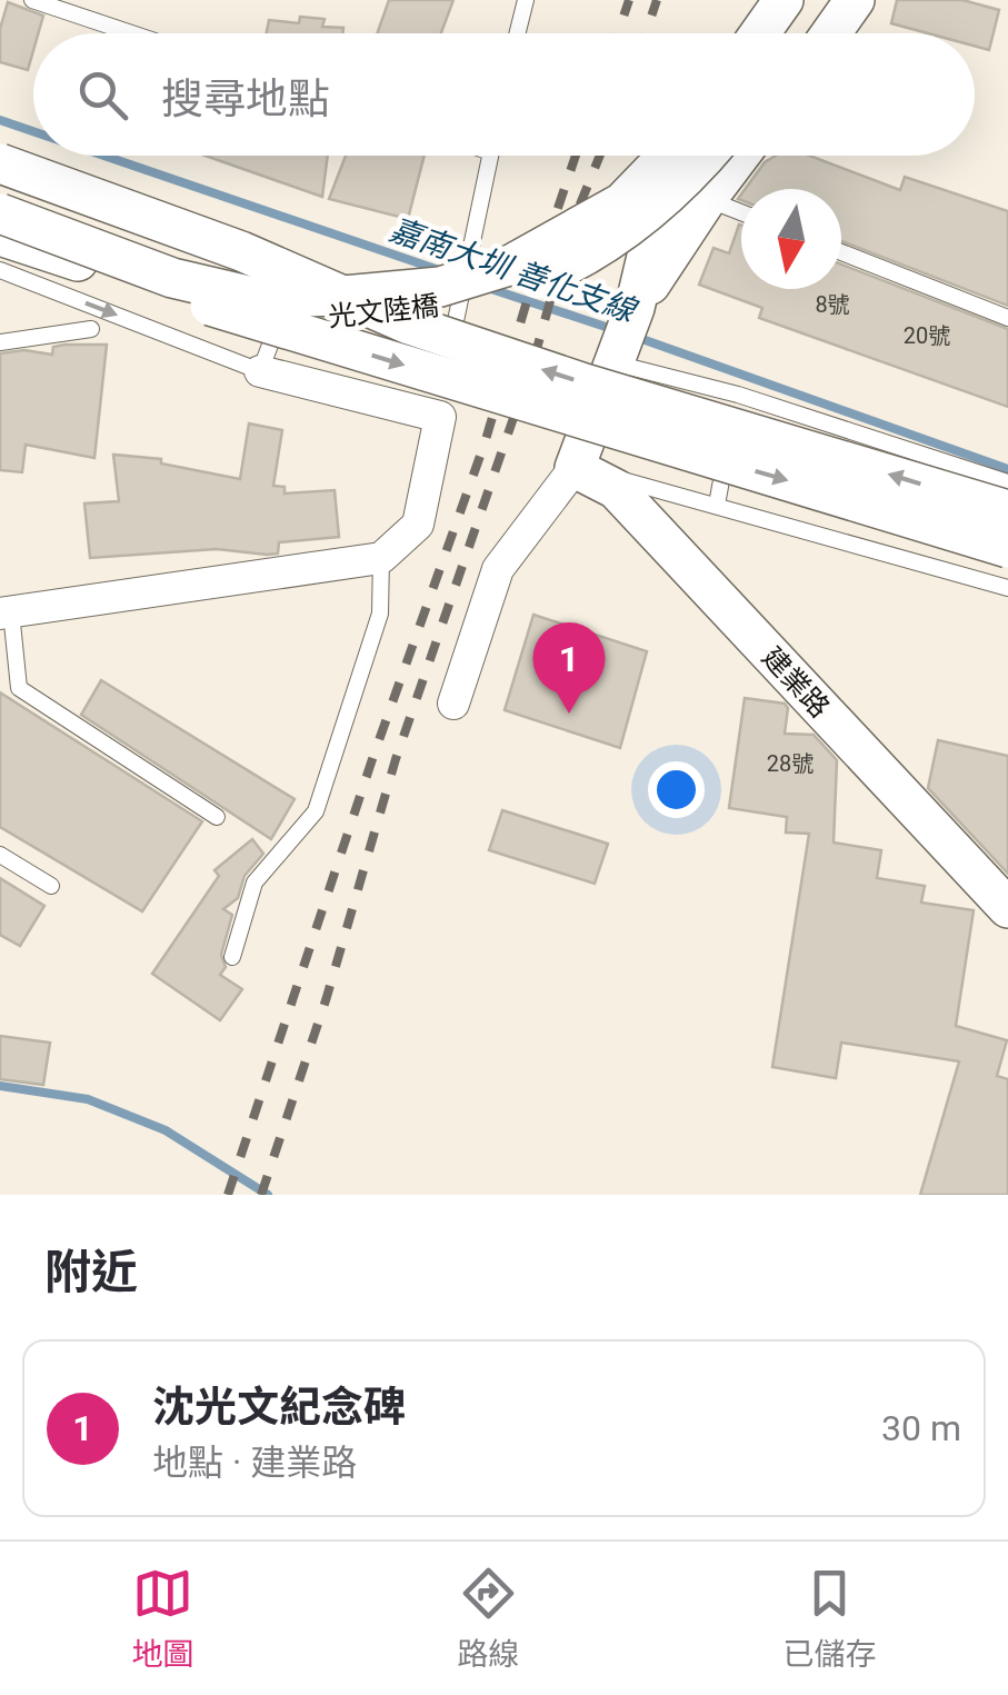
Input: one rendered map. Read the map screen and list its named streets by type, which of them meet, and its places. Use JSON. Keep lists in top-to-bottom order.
{
  "streets": {
    "street": ["光文陸橋", "建業路"]
  },
  "water": ["嘉南大圳 善化支線"],
  "house_numbers": ["8號", "20號", "28號"],
  "north": "bottom",
  "page": {
    "search": "搜尋地點",
    "pins": "1",
    "heading": "附近",
    "list": [
      {
        "mark": "1",
        "name": "沈光文紀念碑",
        "note": "地點 · 建業路",
        "value": "30 m"
      }
    ],
    "nav": ["地圖", "路線", "已儲存"]
  }
}
